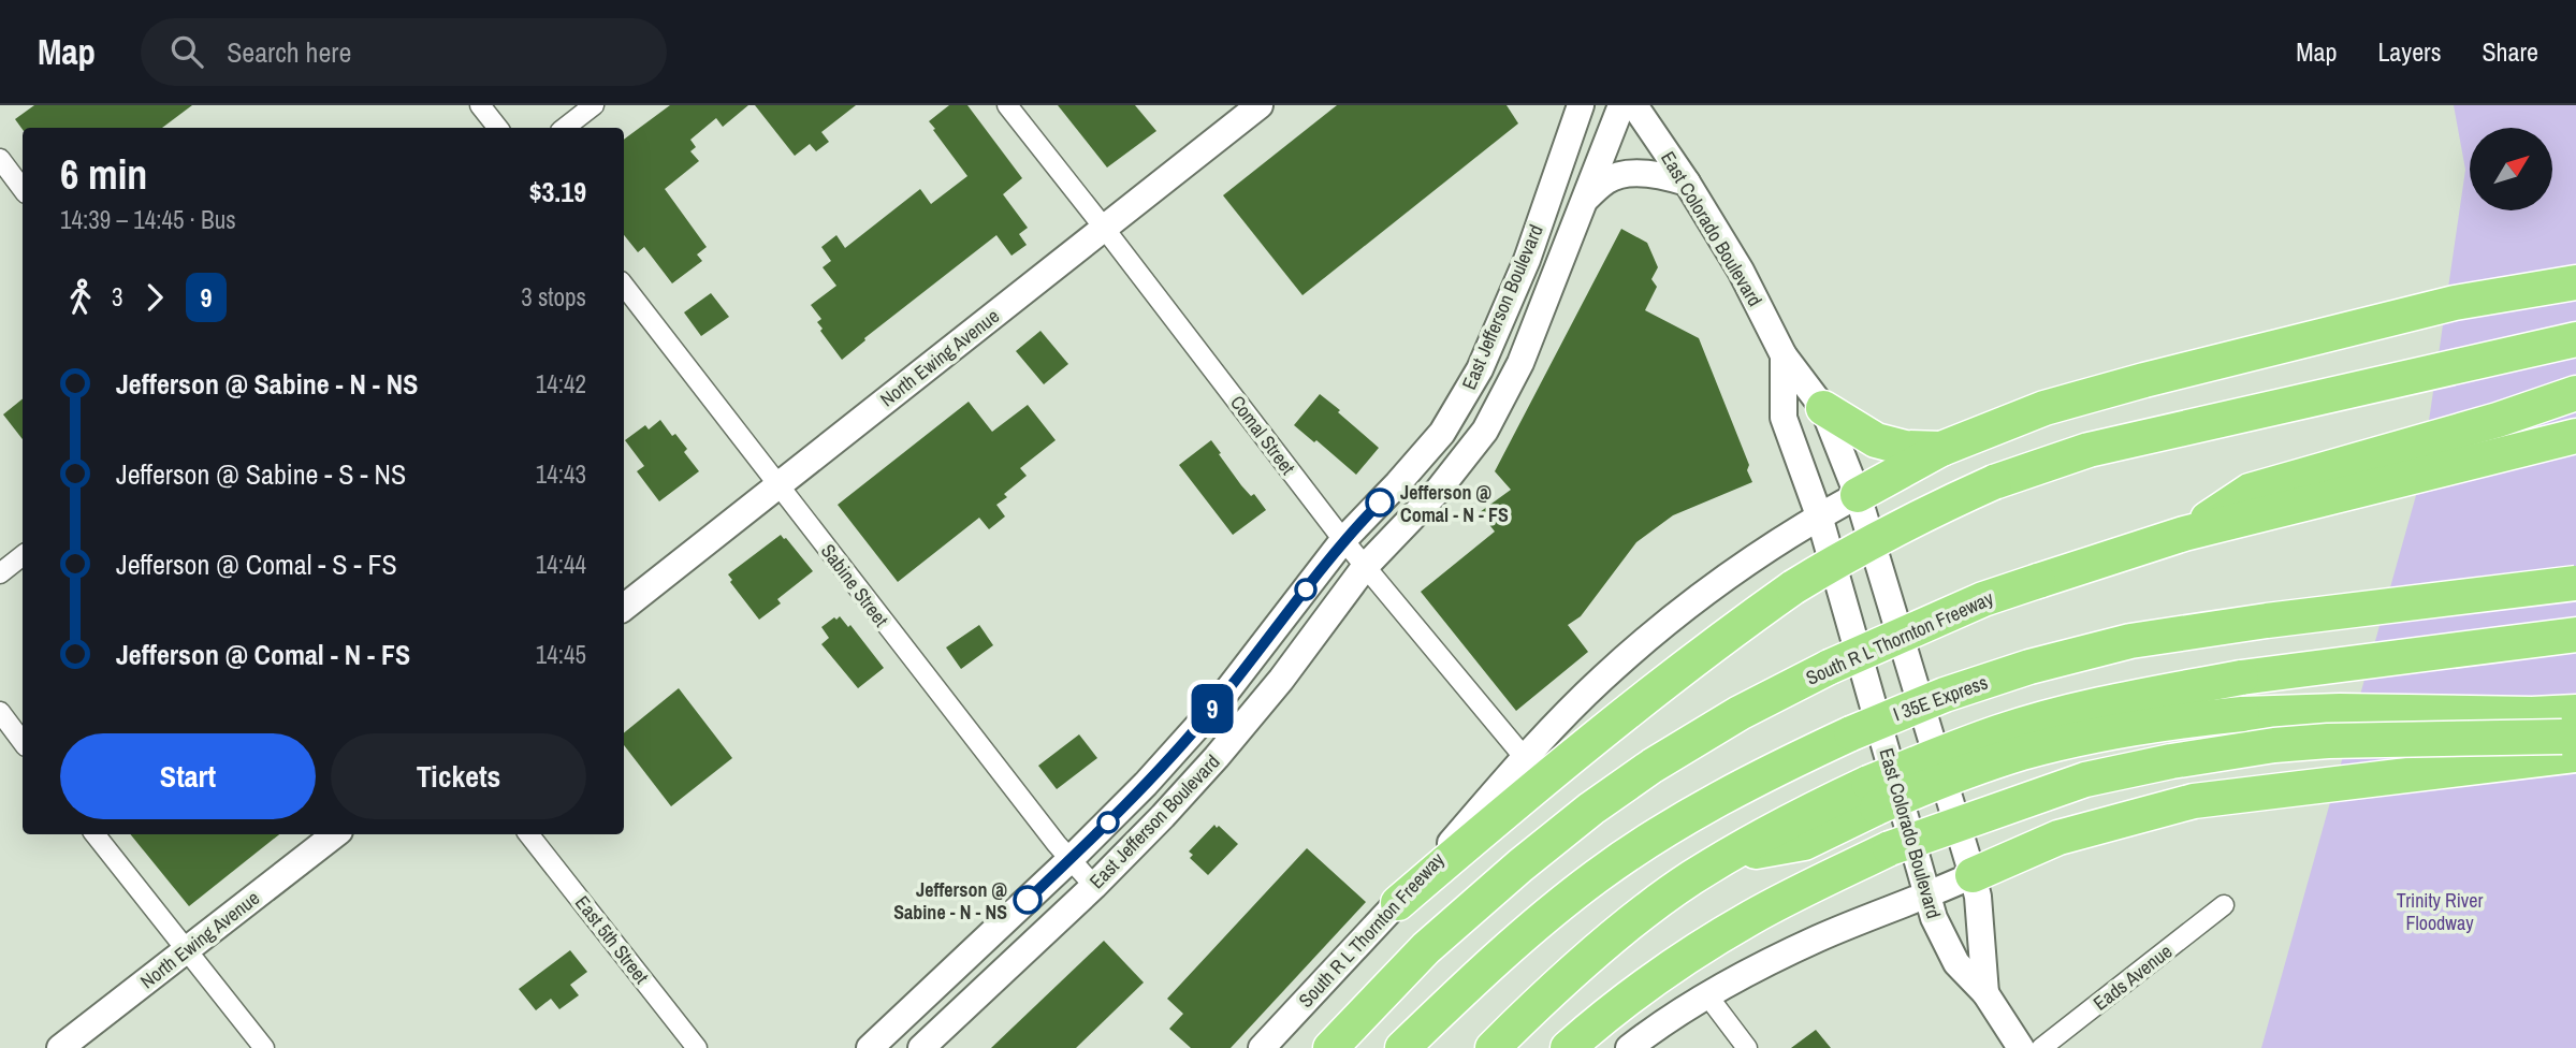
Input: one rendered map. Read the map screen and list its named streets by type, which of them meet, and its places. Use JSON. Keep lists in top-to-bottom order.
{
  "streets": {
    "highway": ["South R L Thornton Freeway", "I 35E Express"],
    "main road": ["East Colorado Boulevard", "East Jefferson Boulevard", "North Ewing Avenue"],
    "street": [
      "Comal Street",
      "Sabine Street",
      "East 5th Street",
      "Eads Avenue"
    ]
  },
  "crossings": [
    ["East Colorado Boulevard", "South R L Thornton Freeway"],
    ["East Jefferson Boulevard", "Comal Street"],
    ["East Jefferson Boulevard", "Sabine Street"],
    ["North Ewing Avenue", "Comal Street"],
    ["North Ewing Avenue", "Sabine Street"],
    ["Comal Street", "South R L Thornton Freeway"]
  ],
  "parks": ["Trinity River Floodway"],
  "places": ["Jefferson @ Comal - N - FS", "Jefferson @ Sabine - N - NS"],
  "lines": ["bus line 9"],
  "north": "top right",
  "page": {
    "header": "Map",
    "search": "Search here",
    "nav": ["Map", "Layers", "Share"],
    "on_map": "9",
    "heading": ["6 min", "14:39 – 14:45 · Bus", "$3.19"],
    "legs": ["3", "9", "3 stops"],
    "list": [
      {
        "name": "Jefferson @ Sabine - N - NS",
        "value": "14:42"
      },
      {
        "name": "Jefferson @ Sabine - S - NS",
        "value": "14:43"
      },
      {
        "name": "Jefferson @ Comal - S - FS",
        "value": "14:44"
      },
      {
        "name": "Jefferson @ Comal - N - FS",
        "value": "14:45"
      }
    ],
    "buttons": ["Start", "Tickets"]
  }
}
